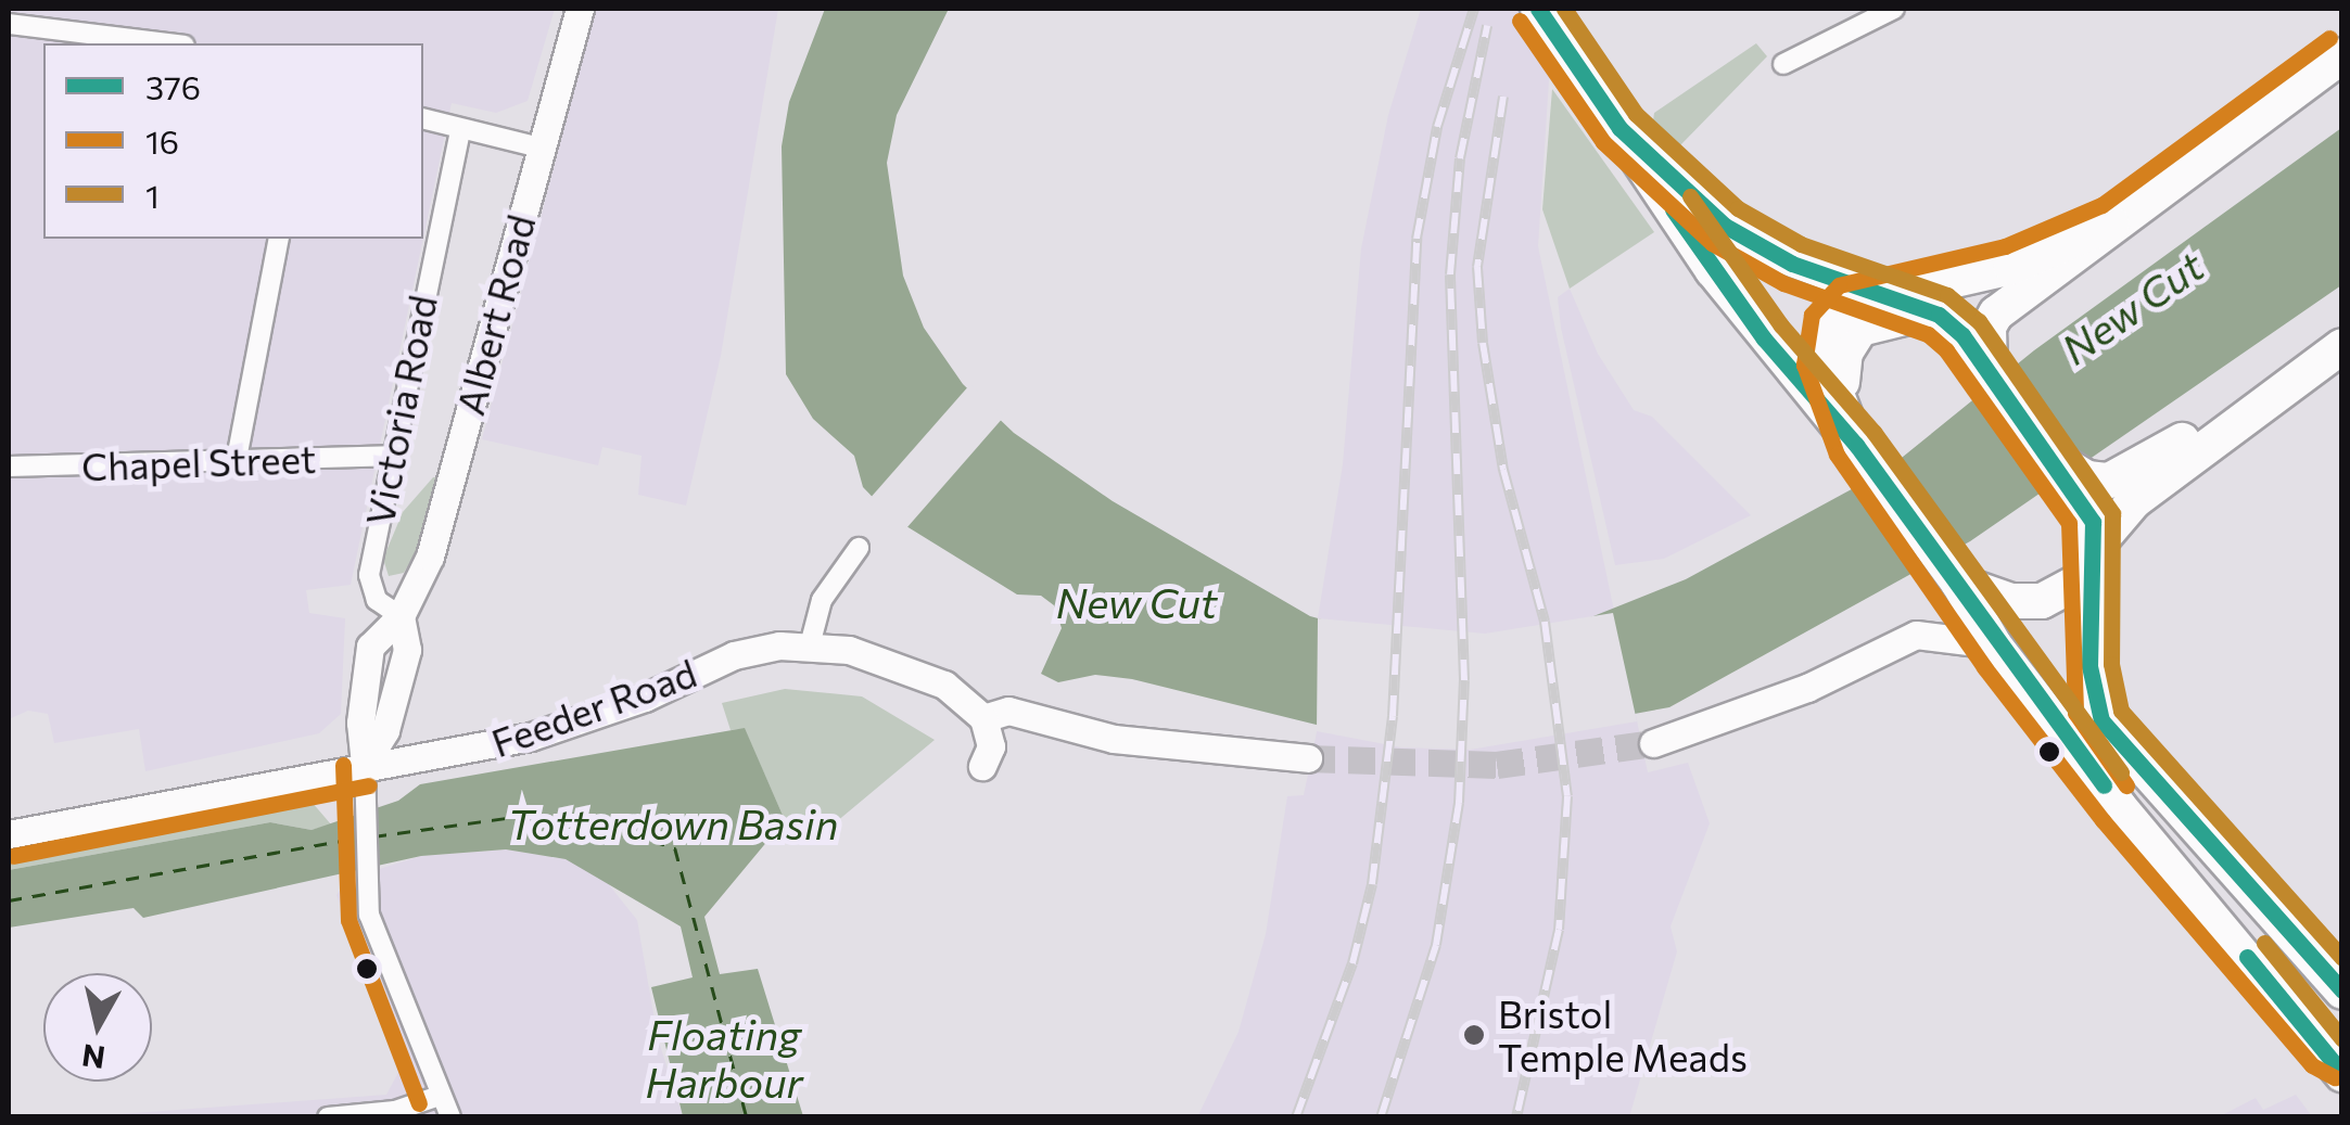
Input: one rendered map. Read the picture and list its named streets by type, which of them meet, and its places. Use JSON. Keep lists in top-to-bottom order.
{
  "streets": {
    "street": [
      "Albert Road",
      "Victoria Road",
      "Chapel Street",
      "Feeder Road"
    ]
  },
  "crossings": [
    ["Albert Road", "Victoria Road"],
    ["Albert Road", "Feeder Road"],
    ["Victoria Road", "Chapel Street"]
  ],
  "water": ["New Cut", "Totterdown Basin", "Floating Harbour"],
  "places": ["Bristol Temple Meads"],
  "lines": ["transit line 376", "transit line 1", "transit line 16"],
  "legend": ["376", "16", "1"],
  "north": "bottom"
}
